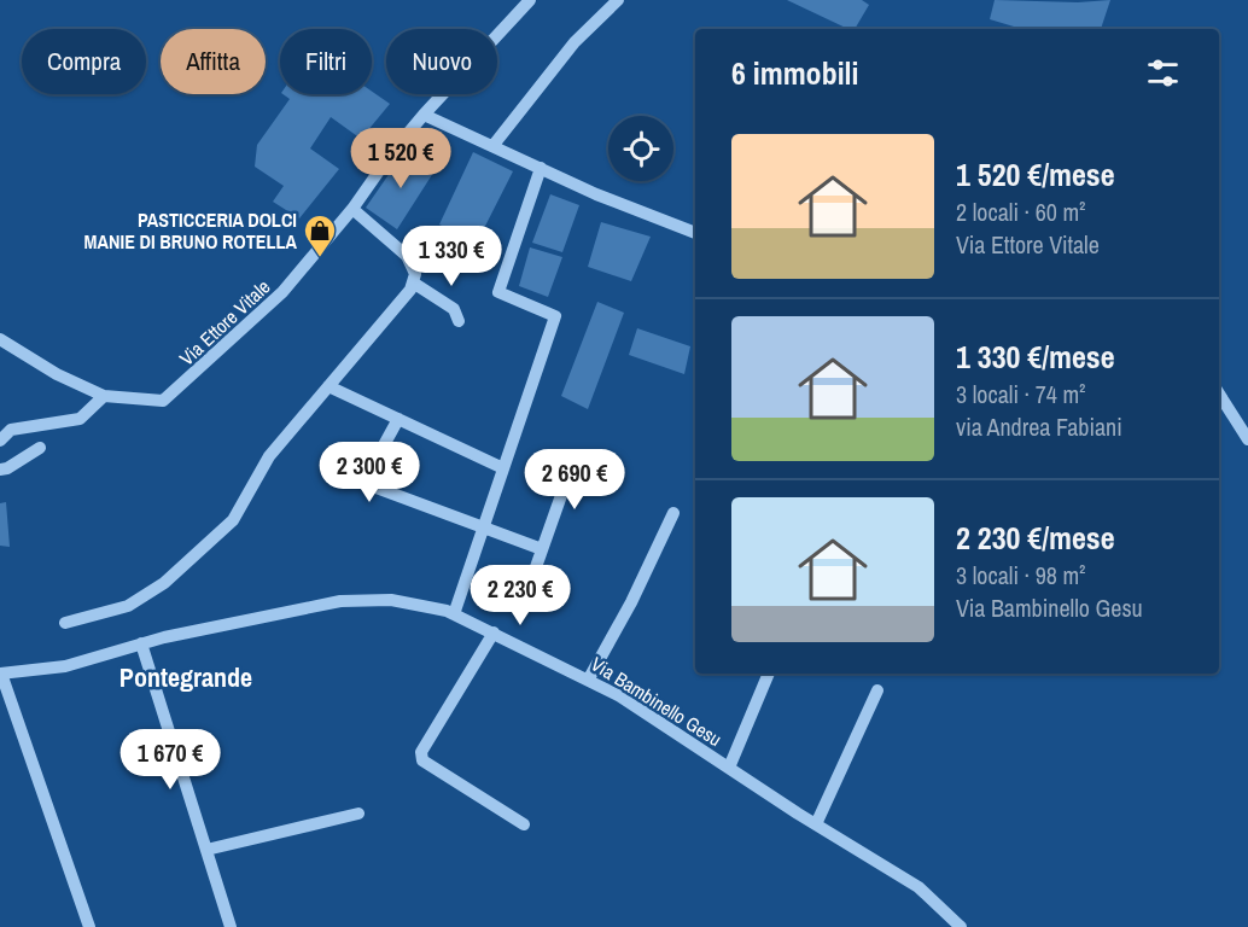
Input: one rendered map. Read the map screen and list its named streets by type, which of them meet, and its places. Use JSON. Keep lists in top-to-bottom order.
{
  "streets": {
    "street": ["Via Ettore Vitale", "Via Bambinello Gesu"]
  },
  "districts": ["Pontegrande"],
  "places": {
    "shop": ["PASTICCERIA DOLCI MANIE DI BRUNO ROTELLA"]
  },
  "page": {
    "chip": [
      "Compra",
      "Affitta",
      "Filtri",
      "Nuovo"
    ],
    "heading": "6 immobili",
    "list": [
      {
        "name": "1 520 €/mese",
        "note": "2 locali · 60 m² · Via Ettore Vitale"
      },
      {
        "name": "1 330 €/mese",
        "note": "3 locali · 74 m² · via Andrea Fabiani"
      },
      {
        "name": "2 230 €/mese",
        "note": "3 locali · 98 m² · Via Bambinello Gesu"
      }
    ],
    "price": [
      "1 520 €",
      "1 330 €",
      "2 300 €",
      "2 690 €",
      "2 230 €",
      "1 670 €"
    ]
  }
}
